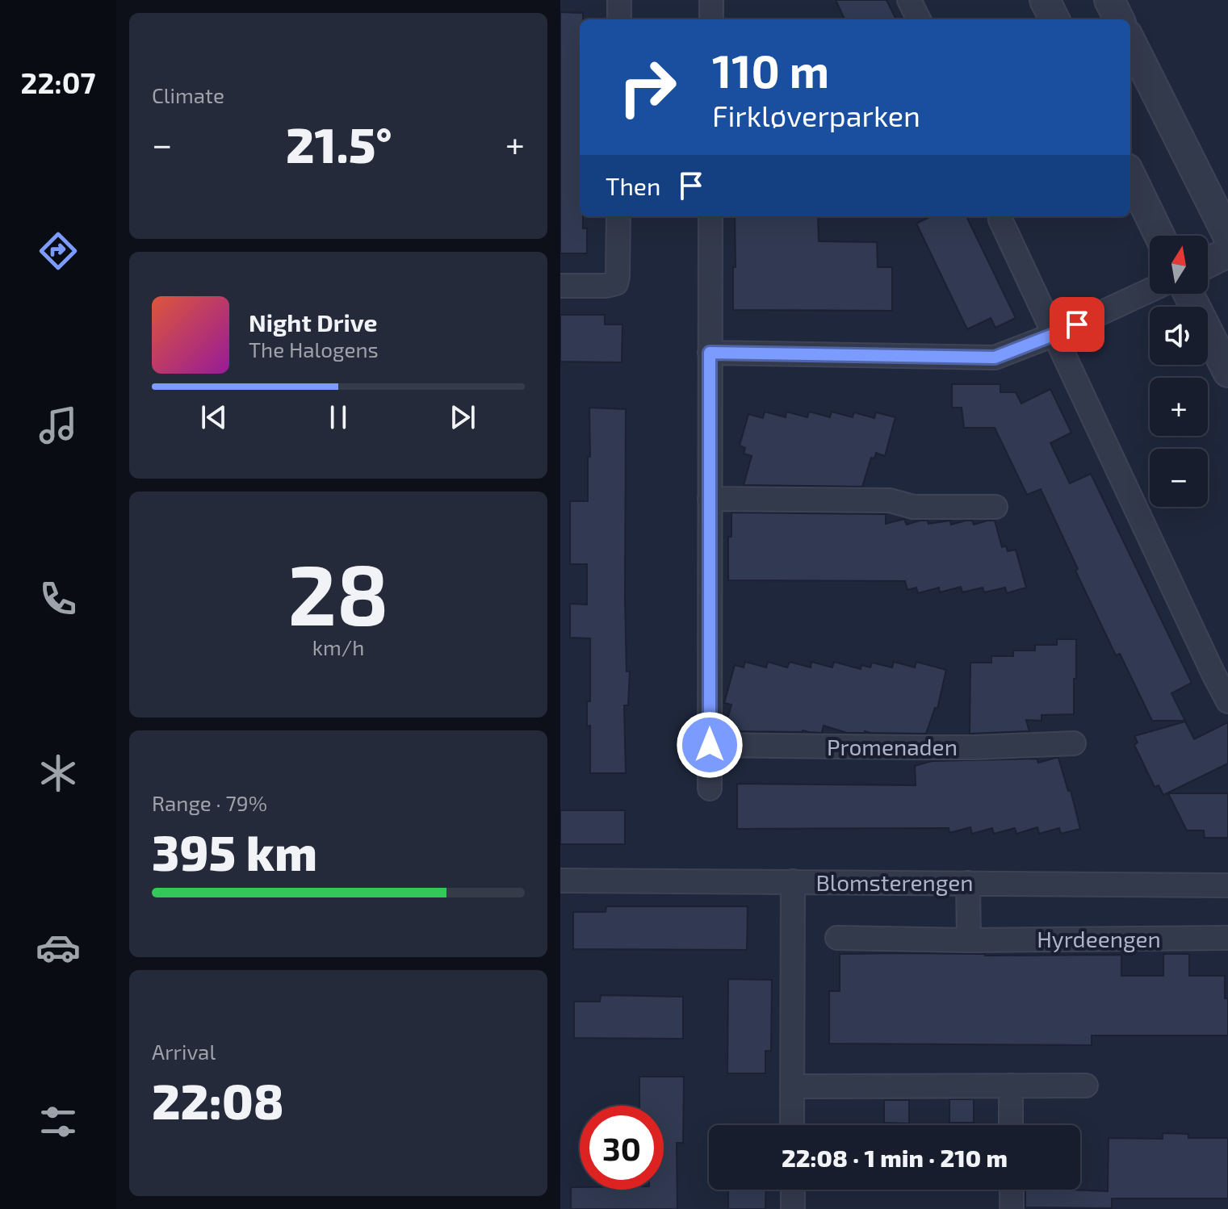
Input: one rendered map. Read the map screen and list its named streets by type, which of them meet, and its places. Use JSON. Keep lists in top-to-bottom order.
{
  "streets": {
    "street": ["Promenaden", "Blomsterengen", "Hyrdeengen"]
  },
  "north": "top",
  "page": {
    "tabs": "22:07",
    "tile": [
      "Climate",
      ["28", "km/h"],
      ["Range · 79%", "395 km"],
      ["Arrival", "22:08"]
    ],
    "turn": ["110 m", "Firkløverparken"],
    "heat": ["−", "21.5°", "+"],
    "then": "Then",
    "map_buttons": ["+", "−"],
    "song": ["Night Drive", "The Halogens"],
    "limit": "30",
    "trip": "22:08 · 1 min · 210 m"
  }
}
